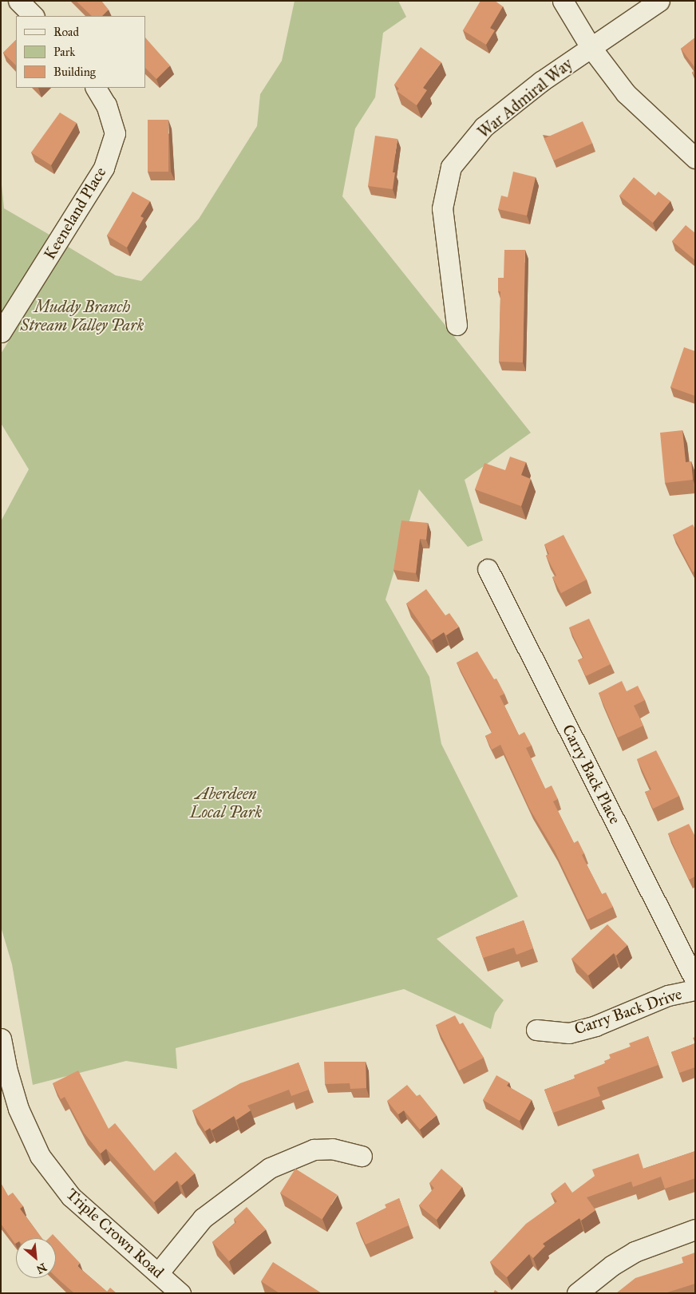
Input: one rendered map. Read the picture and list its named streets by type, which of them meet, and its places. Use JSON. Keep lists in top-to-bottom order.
{
  "streets": {
    "street": [
      "War Admiral Way",
      "Keeneland Place",
      "Carry Back Place",
      "Carry Back Drive",
      "Triple Crown Road"
    ]
  },
  "parks": ["Muddy Branch Stream Valley Park", "Aberdeen Local Park"],
  "legend": ["Road", "Park", "Building"],
  "north": "bottom right"
}
